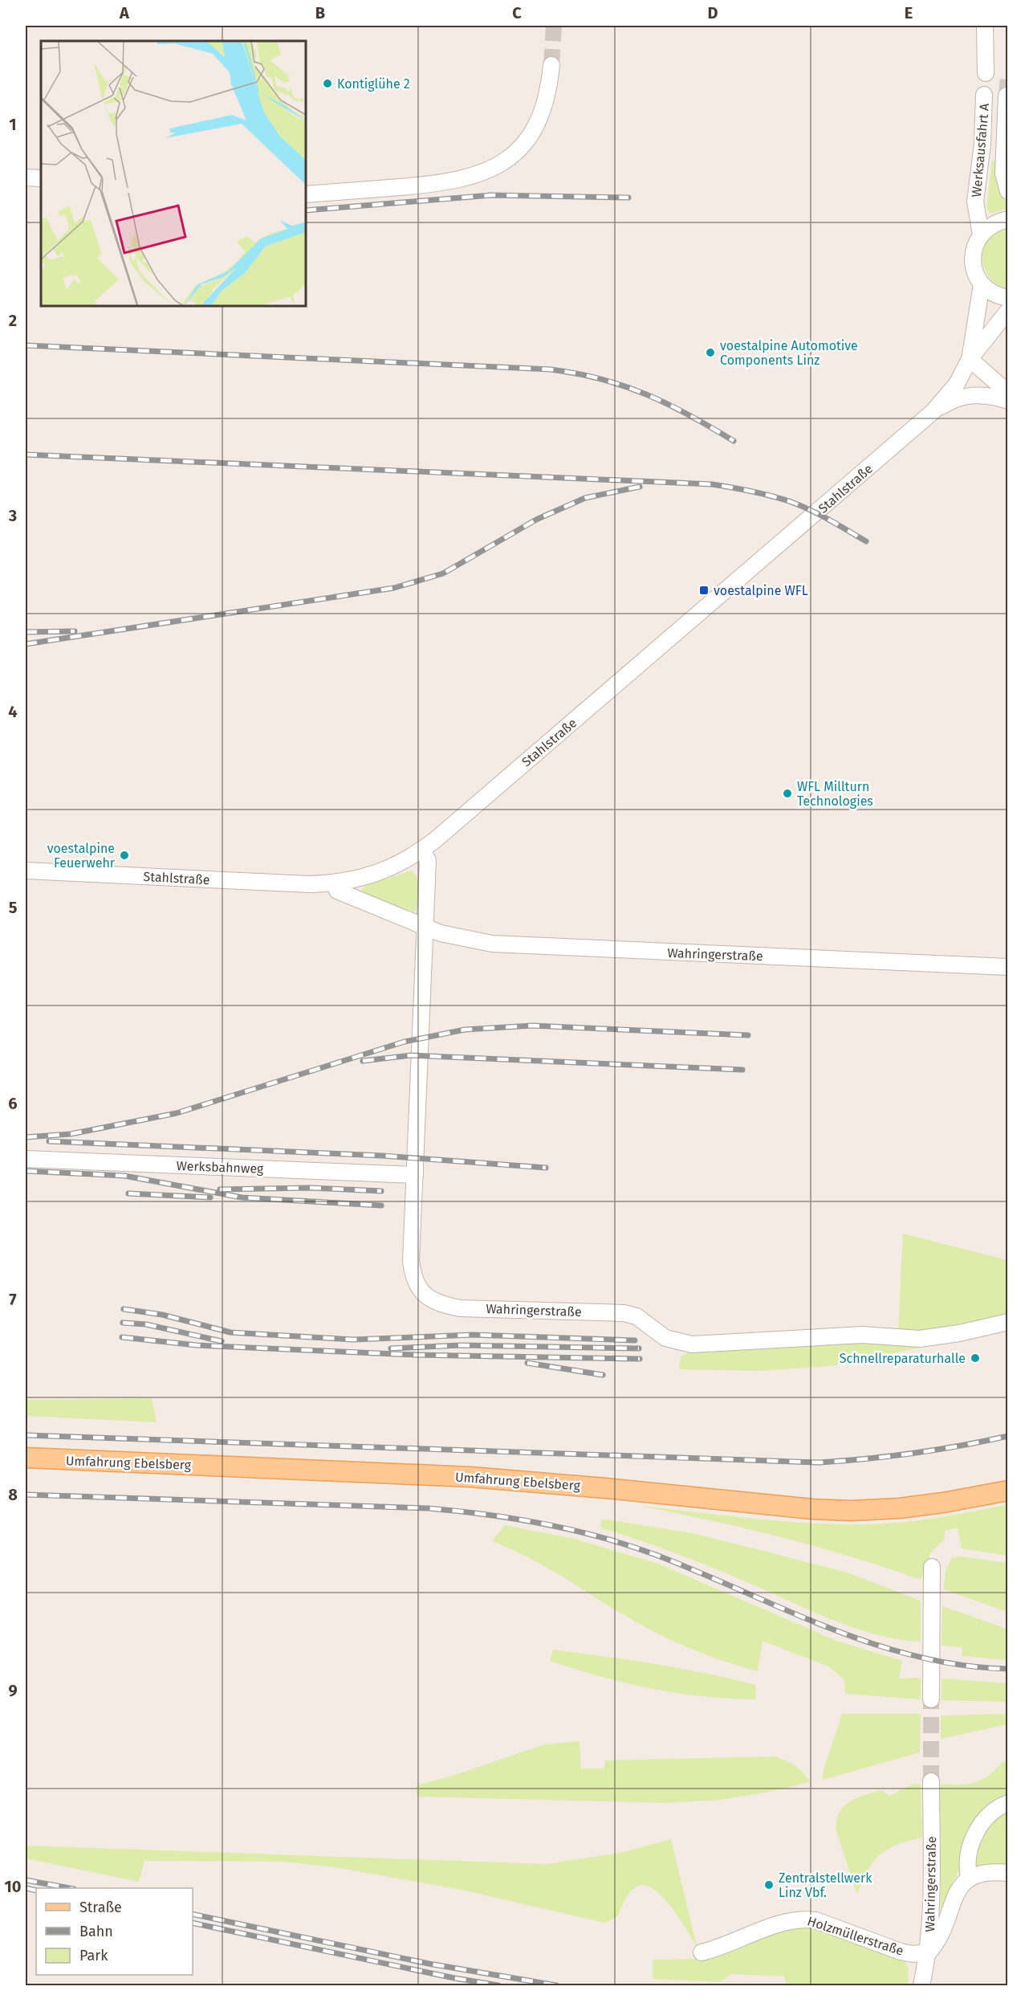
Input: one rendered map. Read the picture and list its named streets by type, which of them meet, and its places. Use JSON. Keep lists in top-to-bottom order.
{
  "streets": {
    "main road": ["Umfahrung Ebelsberg"],
    "street": [
      "Werksausfahrt A",
      "Stahlstraße",
      "Wahringerstraße",
      "Werksbahnweg",
      "Holzmüllerstraße"
    ]
  },
  "crossings": [
    ["Stahlstraße", "Wahringerstraße"],
    ["Wahringerstraße", "Werksbahnweg"],
    ["Wahringerstraße", "Holzmüllerstraße"]
  ],
  "places": {
    "other": [
      "Kontiglühe 2",
      "voestalpine Automotive Components Linz",
      "WFL Millturn Technologies",
      "voestalpine Feuerwehr",
      "Schnellreparaturhalle",
      "Zentralstellwerk Linz Vbf."
    ],
    "transit": ["voestalpine WFL"]
  },
  "legend": ["Straße", "Bahn", "Park"],
  "grid": {
    "columns": [
      "A",
      "B",
      "C",
      "D",
      "E"
    ],
    "rows": [
      "1",
      "2",
      "3",
      "4",
      "5",
      "6",
      "7",
      "8",
      "9",
      "10"
    ]
  }
}
